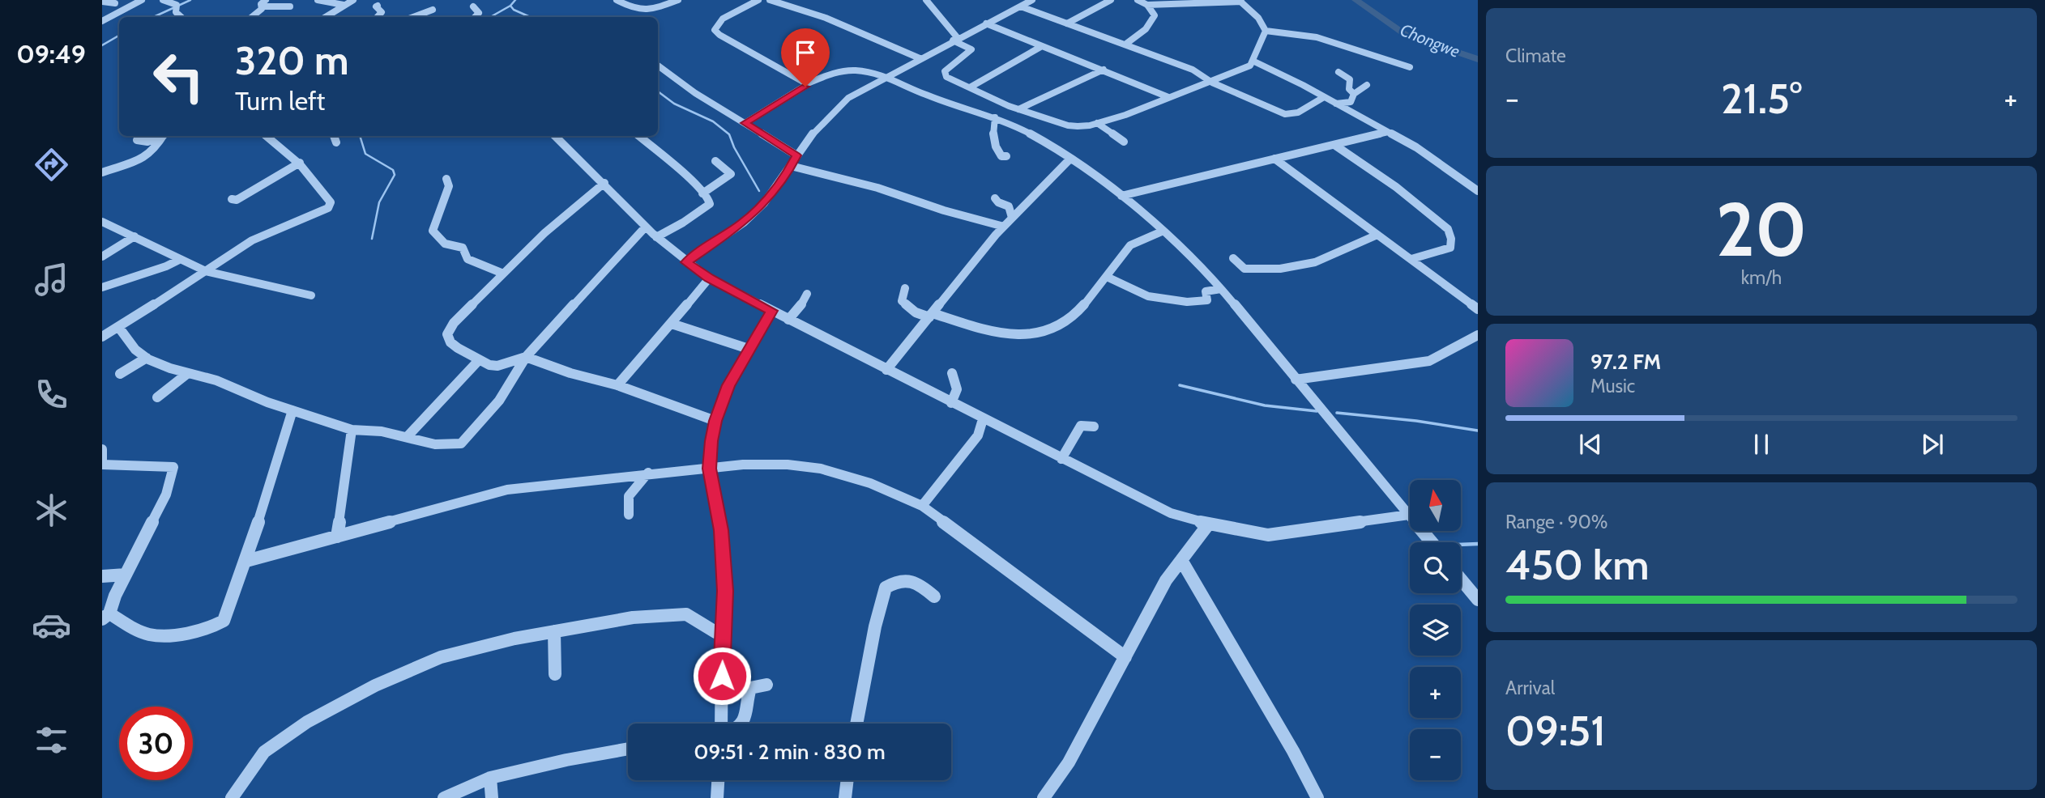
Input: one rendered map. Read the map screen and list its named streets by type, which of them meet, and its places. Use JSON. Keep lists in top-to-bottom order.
{
  "water": ["Chongwe"],
  "north": "top",
  "page": {
    "tabs": "09:49",
    "tile": [
      "Climate",
      ["20", "km/h"],
      ["Range · 90%", "450 km"],
      ["Arrival", "09:51"]
    ],
    "turn": ["320 m", "Turn left"],
    "heat": ["−", "21.5°", "+"],
    "song": ["97.2 FM", "Music"],
    "map_buttons": ["+", "−"],
    "limit": "30",
    "trip": "09:51 · 2 min · 830 m"
  }
}
